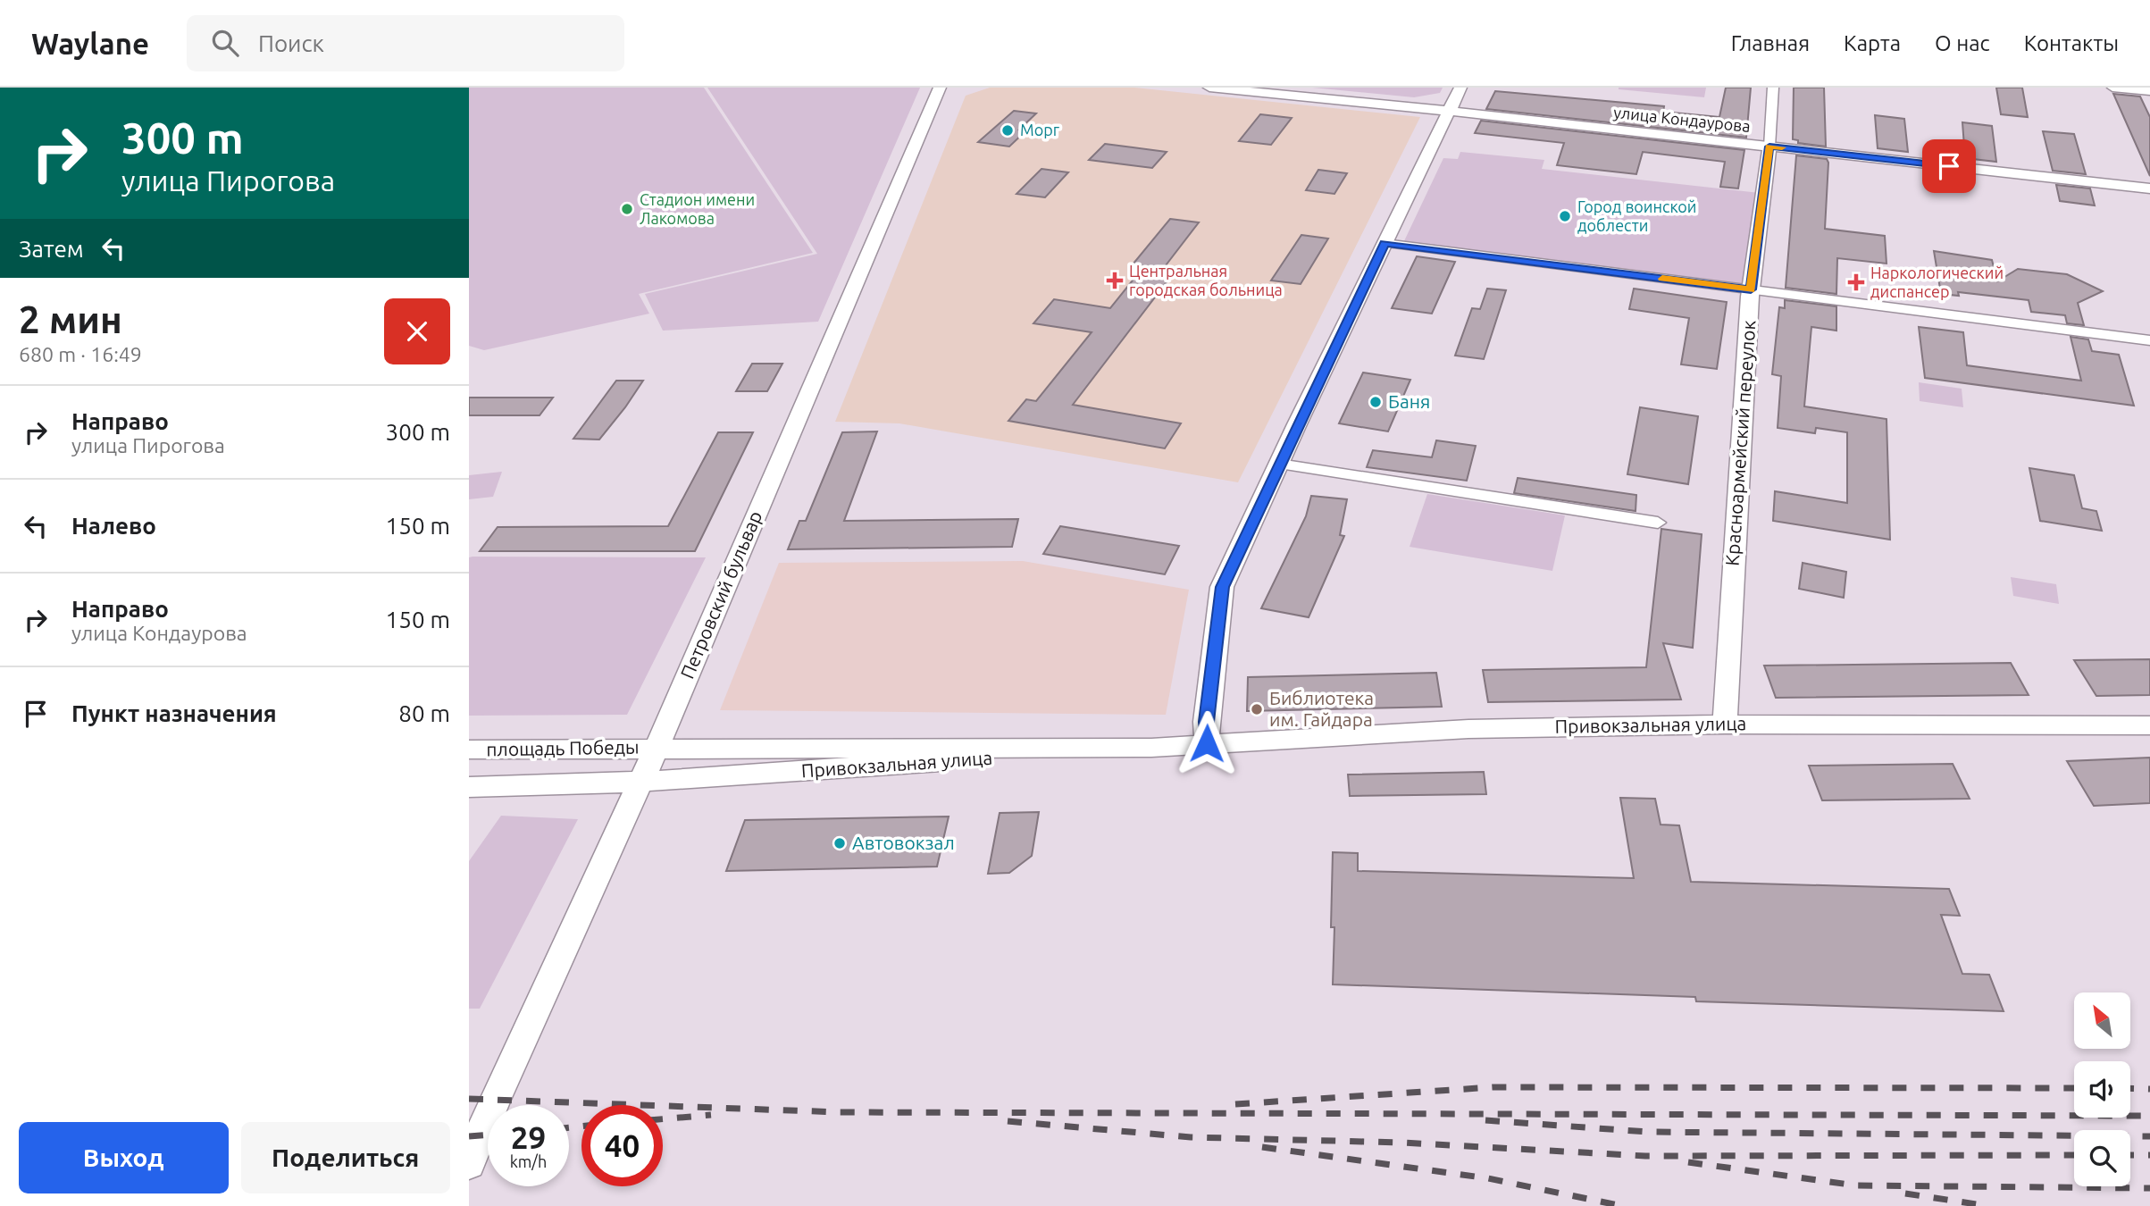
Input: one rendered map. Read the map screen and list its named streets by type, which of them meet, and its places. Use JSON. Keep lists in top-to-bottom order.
{
  "streets": {
    "street": [
      "улица Кондаурова",
      "Красноармейский переулок",
      "Петровский бульвар",
      "Привокзальная улица",
      "площадь Победы"
    ]
  },
  "crossings": [
    ["улица Кондаурова", "Красноармейский переулок"],
    ["Красноармейский переулок", "Привокзальная улица"],
    ["Петровский бульвар", "Привокзальная улица"],
    ["Петровский бульвар", "площадь Победы"],
    ["Привокзальная улица", "площадь Победы"]
  ],
  "places": {
    "other": [
      "Морг",
      "Стадион имени Лакомова",
      "Город воинской доблести",
      "Баня",
      "Библиотека им. Гайдара",
      "Автовокзал"
    ],
    "health": ["Центральная городская больница", "Наркологический диспансер"]
  },
  "north": "top left",
  "page": {
    "header": "Waylane",
    "search": "Поиск",
    "nav": [
      "Главная",
      "Карта",
      "О нас",
      "Контакты"
    ],
    "turn": ["300 m", "улица Пирогова"],
    "then": "Затем",
    "heading": ["2 мин", "680 m · 16:49"],
    "list": [
      {
        "name": "Направо",
        "note": "улица Пирогова",
        "value": "300 m"
      },
      {
        "name": "Налево",
        "value": "150 m"
      },
      {
        "name": "Направо",
        "note": "улица Кондаурова",
        "value": "150 m"
      },
      {
        "name": "Пункт назначения",
        "value": "80 m"
      }
    ],
    "speed": "29 km/h",
    "limit": "40",
    "buttons": ["Выход", "Поделиться"]
  }
}
